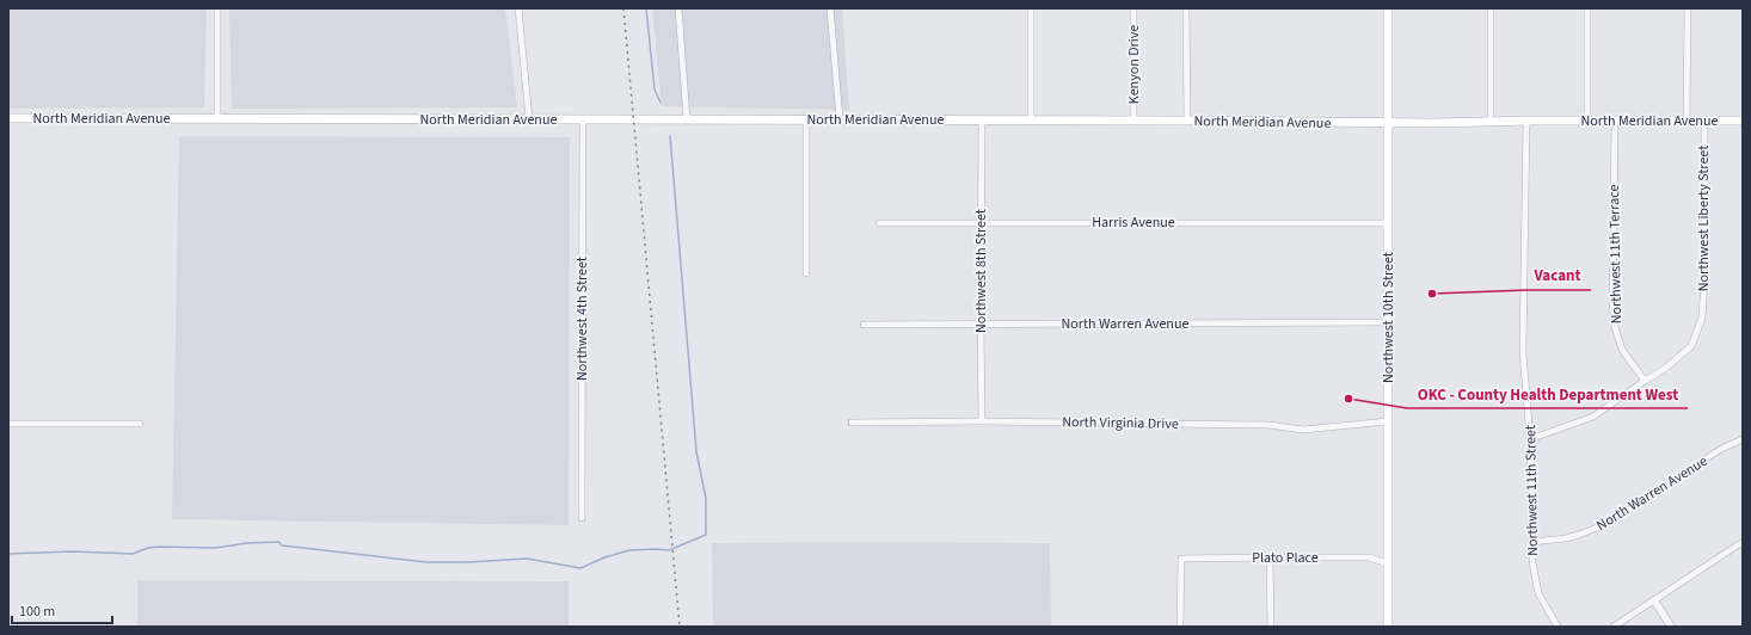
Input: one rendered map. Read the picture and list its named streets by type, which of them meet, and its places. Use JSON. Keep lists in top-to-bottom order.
{
  "streets": {
    "main road": ["North Meridian Avenue", "Northwest 10th Street"],
    "street": [
      "Kenyon Drive",
      "Northwest Liberty Street",
      "Harris Avenue",
      "Northwest 11th Terrace",
      "Northwest 8th Street",
      "Northwest 4th Street",
      "North Warren Avenue",
      "North Virginia Drive",
      "Northwest 11th Street",
      "Plato Place"
    ]
  },
  "crossings": [
    ["Kenyon Drive", "North Meridian Avenue"],
    ["North Meridian Avenue", "Northwest Liberty Street"],
    ["North Meridian Avenue", "Northwest 11th Terrace"],
    ["North Meridian Avenue", "Northwest 8th Street"],
    ["North Meridian Avenue", "Northwest 10th Street"],
    ["North Meridian Avenue", "Northwest 4th Street"],
    ["North Meridian Avenue", "Northwest 11th Street"],
    ["Northwest Liberty Street", "Northwest 11th Terrace"],
    ["Northwest Liberty Street", "Northwest 11th Street"],
    ["Harris Avenue", "Northwest 8th Street"],
    ["Harris Avenue", "Northwest 10th Street"],
    ["Northwest 8th Street", "North Warren Avenue"],
    ["Northwest 8th Street", "North Virginia Drive"],
    ["Northwest 10th Street", "North Warren Avenue"],
    ["Northwest 10th Street", "North Virginia Drive"],
    ["Northwest 10th Street", "Plato Place"],
    ["North Warren Avenue", "Northwest 11th Street"]
  ],
  "places": ["Vacant", "OKC - County Health Department West"],
  "scale_bar": "100 m"
}
